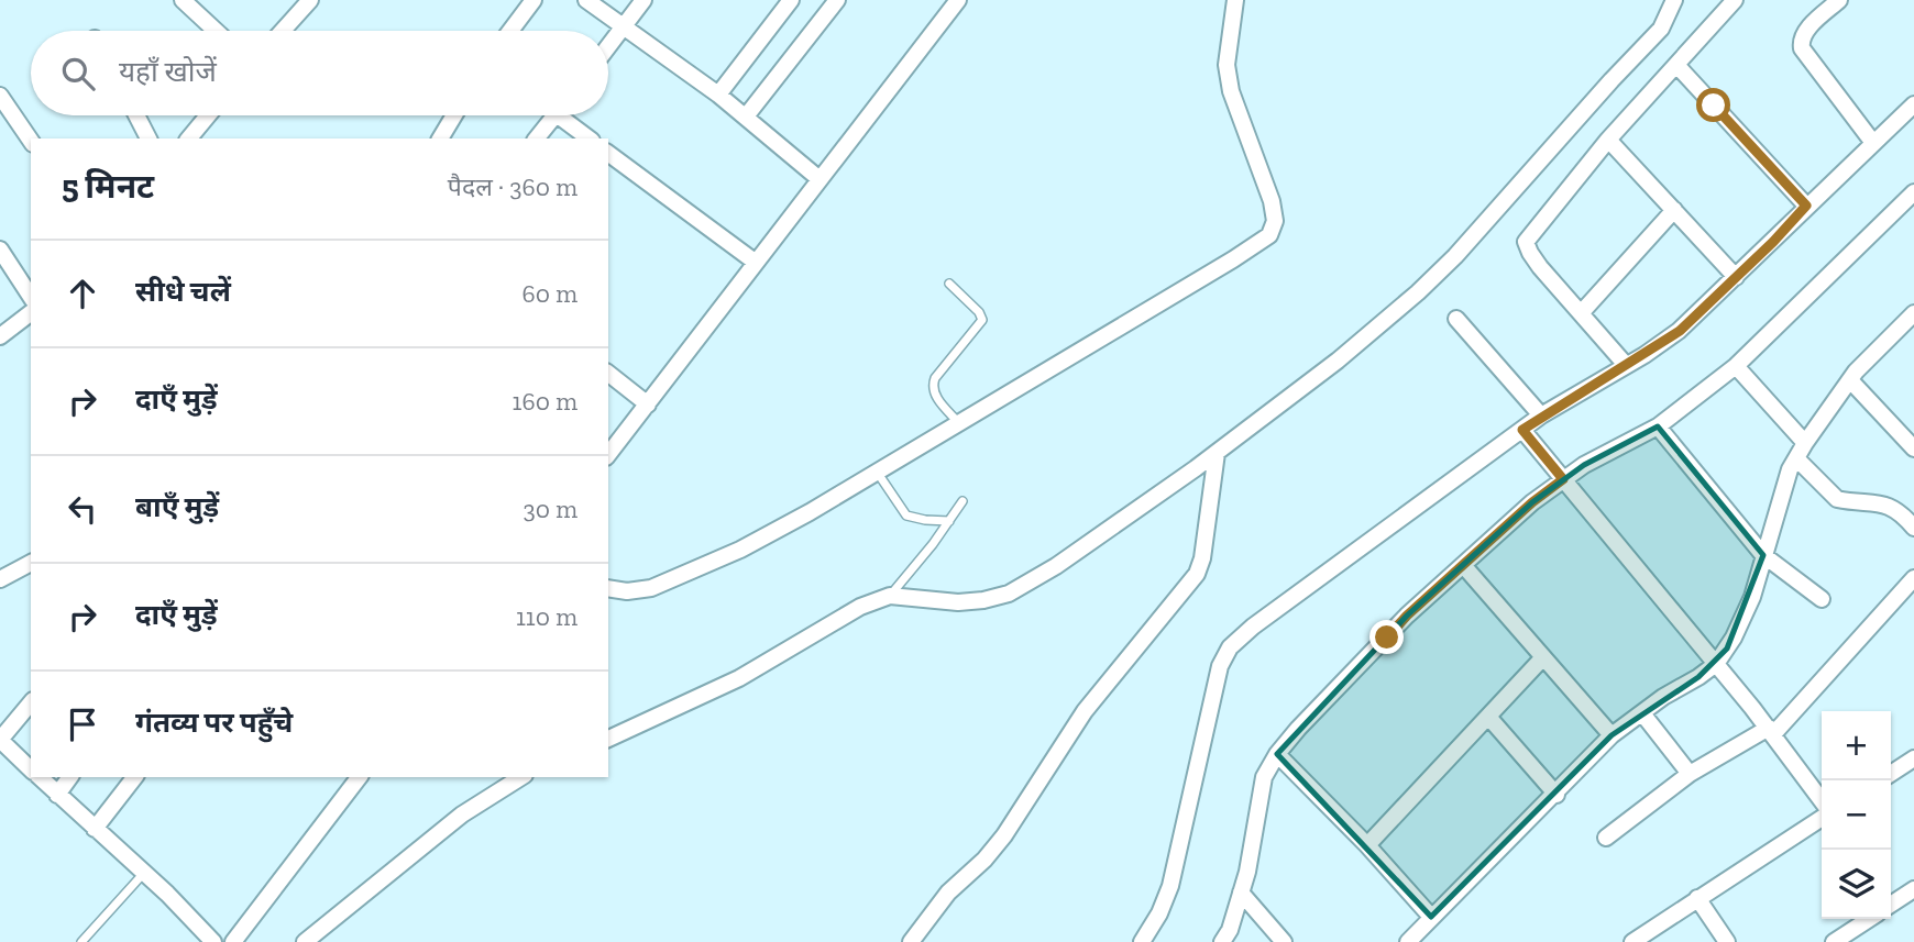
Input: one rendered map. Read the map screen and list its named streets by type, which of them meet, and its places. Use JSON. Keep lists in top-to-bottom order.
{
  "page": {
    "search": "यहाँ खोजें",
    "heading": ["5 मिनट", "पैदल · 360 m"],
    "list": [
      ["सीधे चलें", "60 m"],
      ["दाएँ मुड़ें", "160 m"],
      ["बाएँ मुड़ें", "30 m"],
      ["दाएँ मुड़ें", "110 m"],
      "गंतव्य पर पहुँचे"
    ],
    "map_buttons": ["+", "−"]
  }
}
